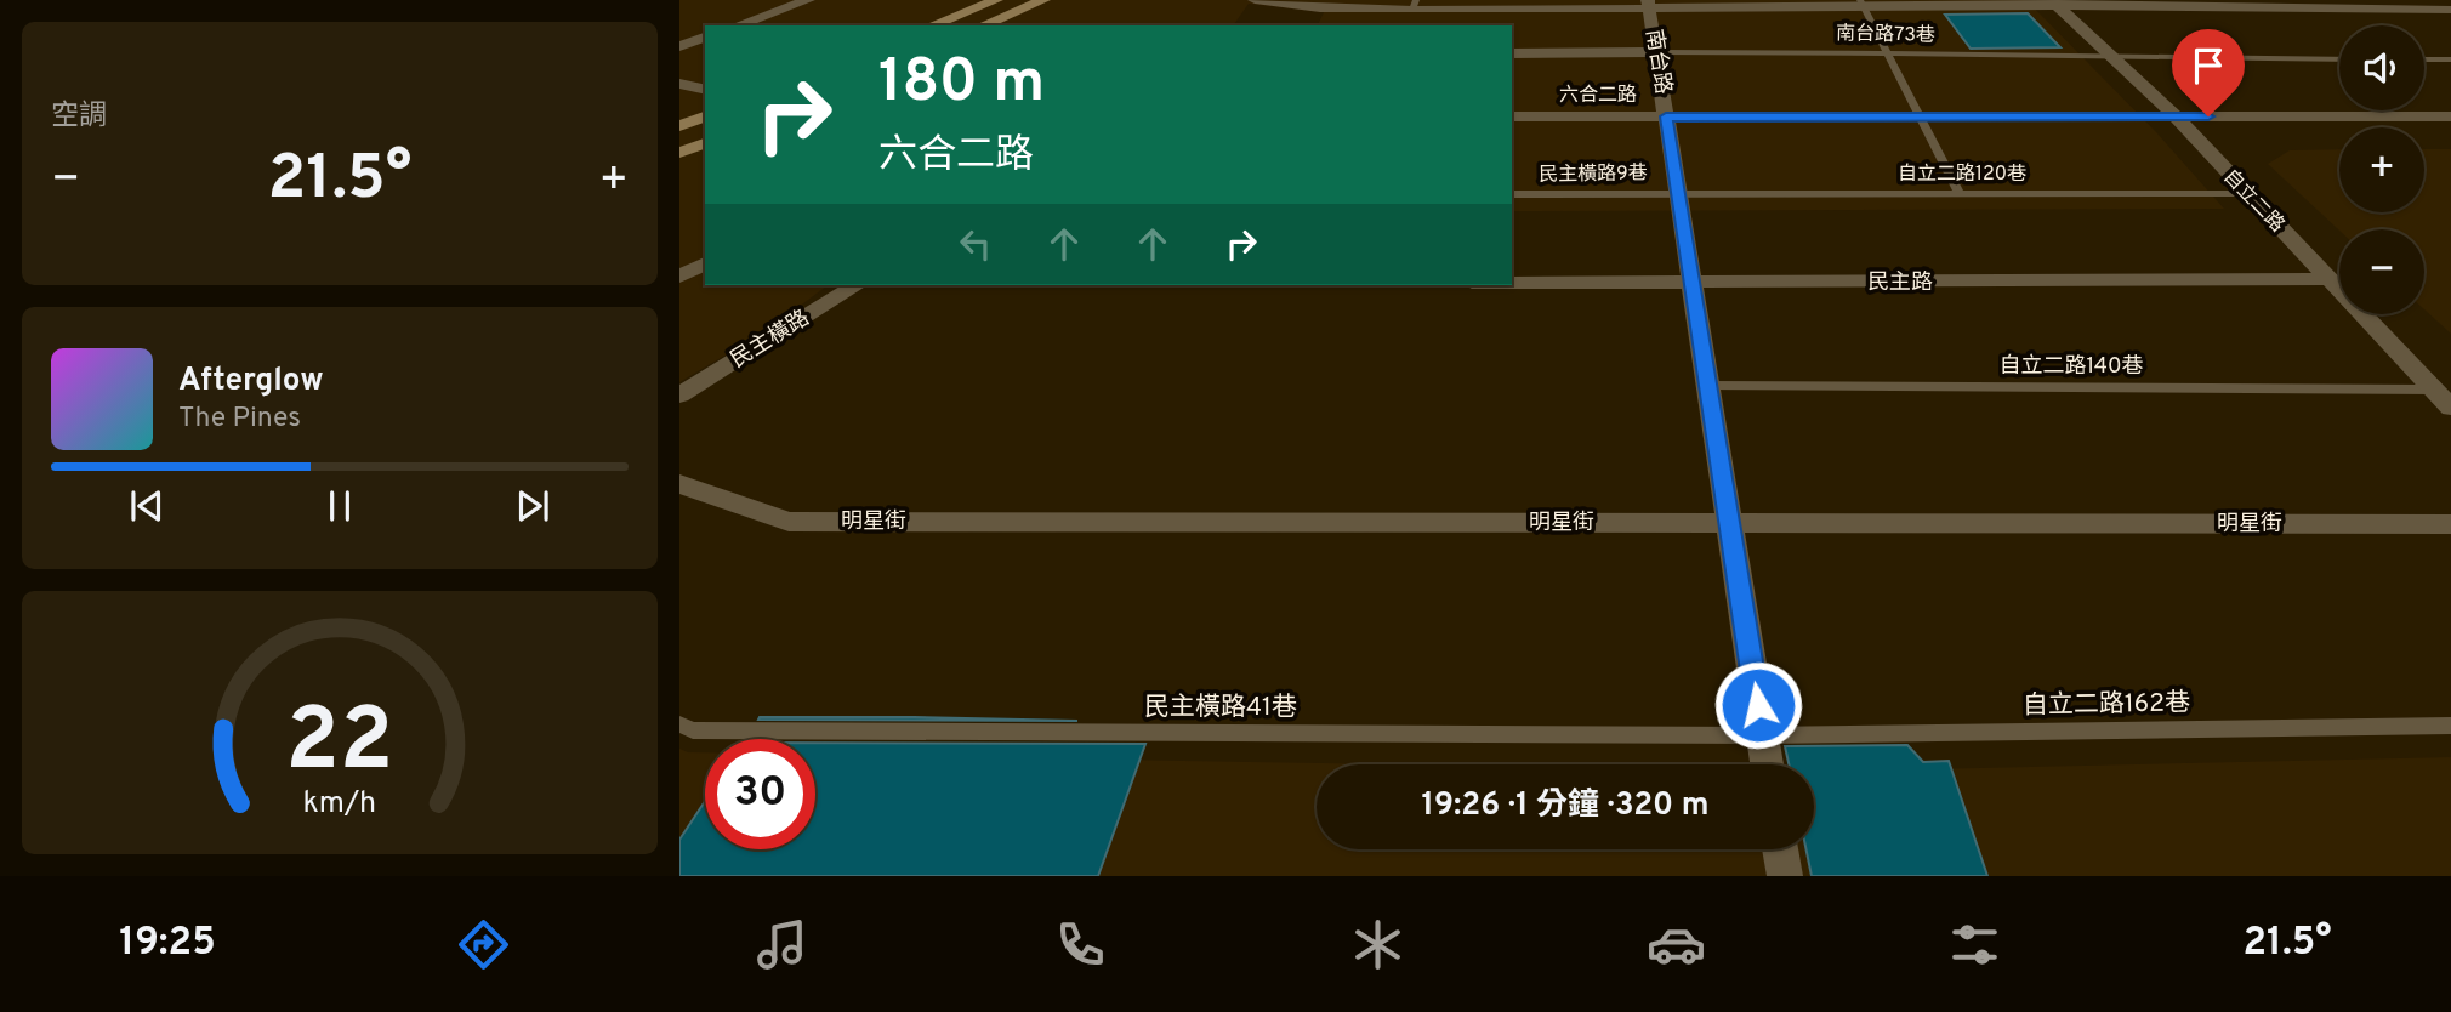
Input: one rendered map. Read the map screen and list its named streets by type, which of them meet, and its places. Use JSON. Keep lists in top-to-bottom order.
{
  "streets": {
    "street": [
      "南台路",
      "六合二路",
      "自立二路",
      "民主路",
      "民主橫路",
      "明星街"
    ],
    "lane": [
      "南台路73巷",
      "民主橫路9巷",
      "自立二路120巷",
      "自立二路140巷",
      "自立二路162巷",
      "民主橫路41巷"
    ]
  },
  "crossings": [
    ["南台路73巷", "南台路"],
    ["南台路73巷", "自立二路"],
    ["南台路", "六合二路"],
    ["南台路", "民主橫路9巷"],
    ["南台路", "自立二路120巷"],
    ["南台路", "民主路"],
    ["南台路", "自立二路140巷"],
    ["南台路", "明星街"],
    ["南台路", "自立二路162巷"],
    ["南台路", "民主橫路41巷"],
    ["六合二路", "自立二路"],
    ["民主橫路9巷", "自立二路120巷"],
    ["自立二路120巷", "自立二路"],
    ["自立二路", "民主路"],
    ["自立二路", "自立二路140巷"],
    ["自立二路162巷", "民主橫路41巷"]
  ],
  "page": {
    "tile": "空調",
    "map_buttons": ["+", "−"],
    "turn": ["180 m", "六合二路"],
    "heat": ["−", "21.5°", "+"],
    "song": ["Afterglow", "The Pines"],
    "limit": "30",
    "trip": "19:26 · 1 分鐘 · 320 m",
    "tabs": ["19:25", "21.5°"],
    "gauge": ["22", "km/h"]
  }
}
